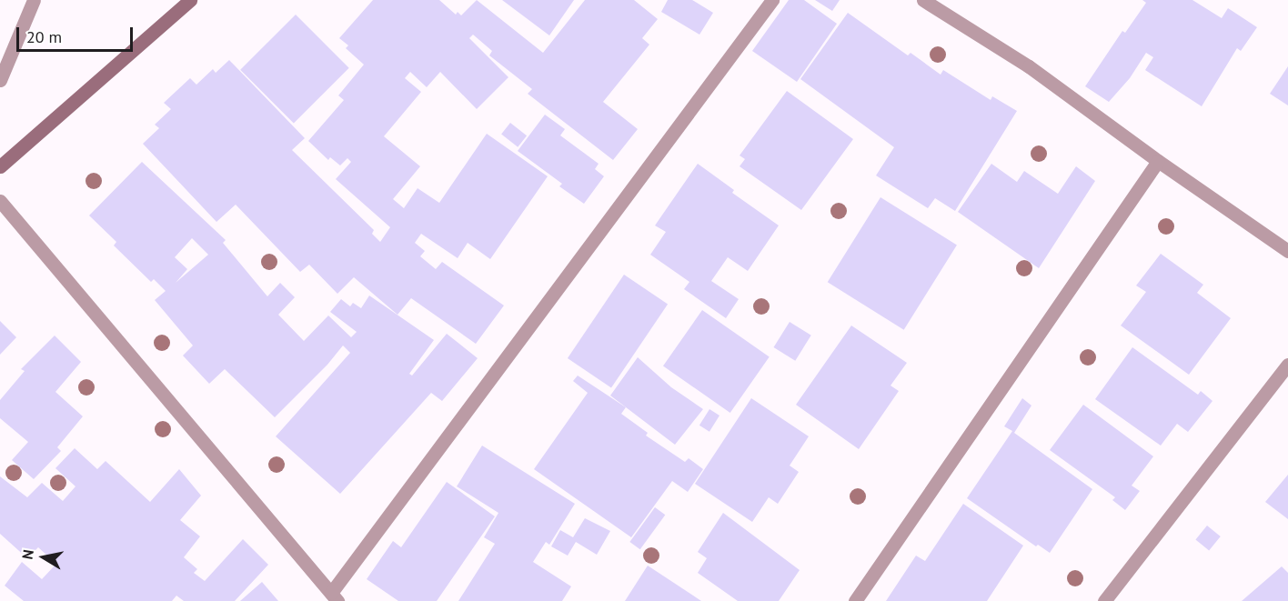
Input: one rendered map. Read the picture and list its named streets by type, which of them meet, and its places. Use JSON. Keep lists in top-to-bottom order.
{
  "scale_bar": "20 m",
  "north": "left"
}
